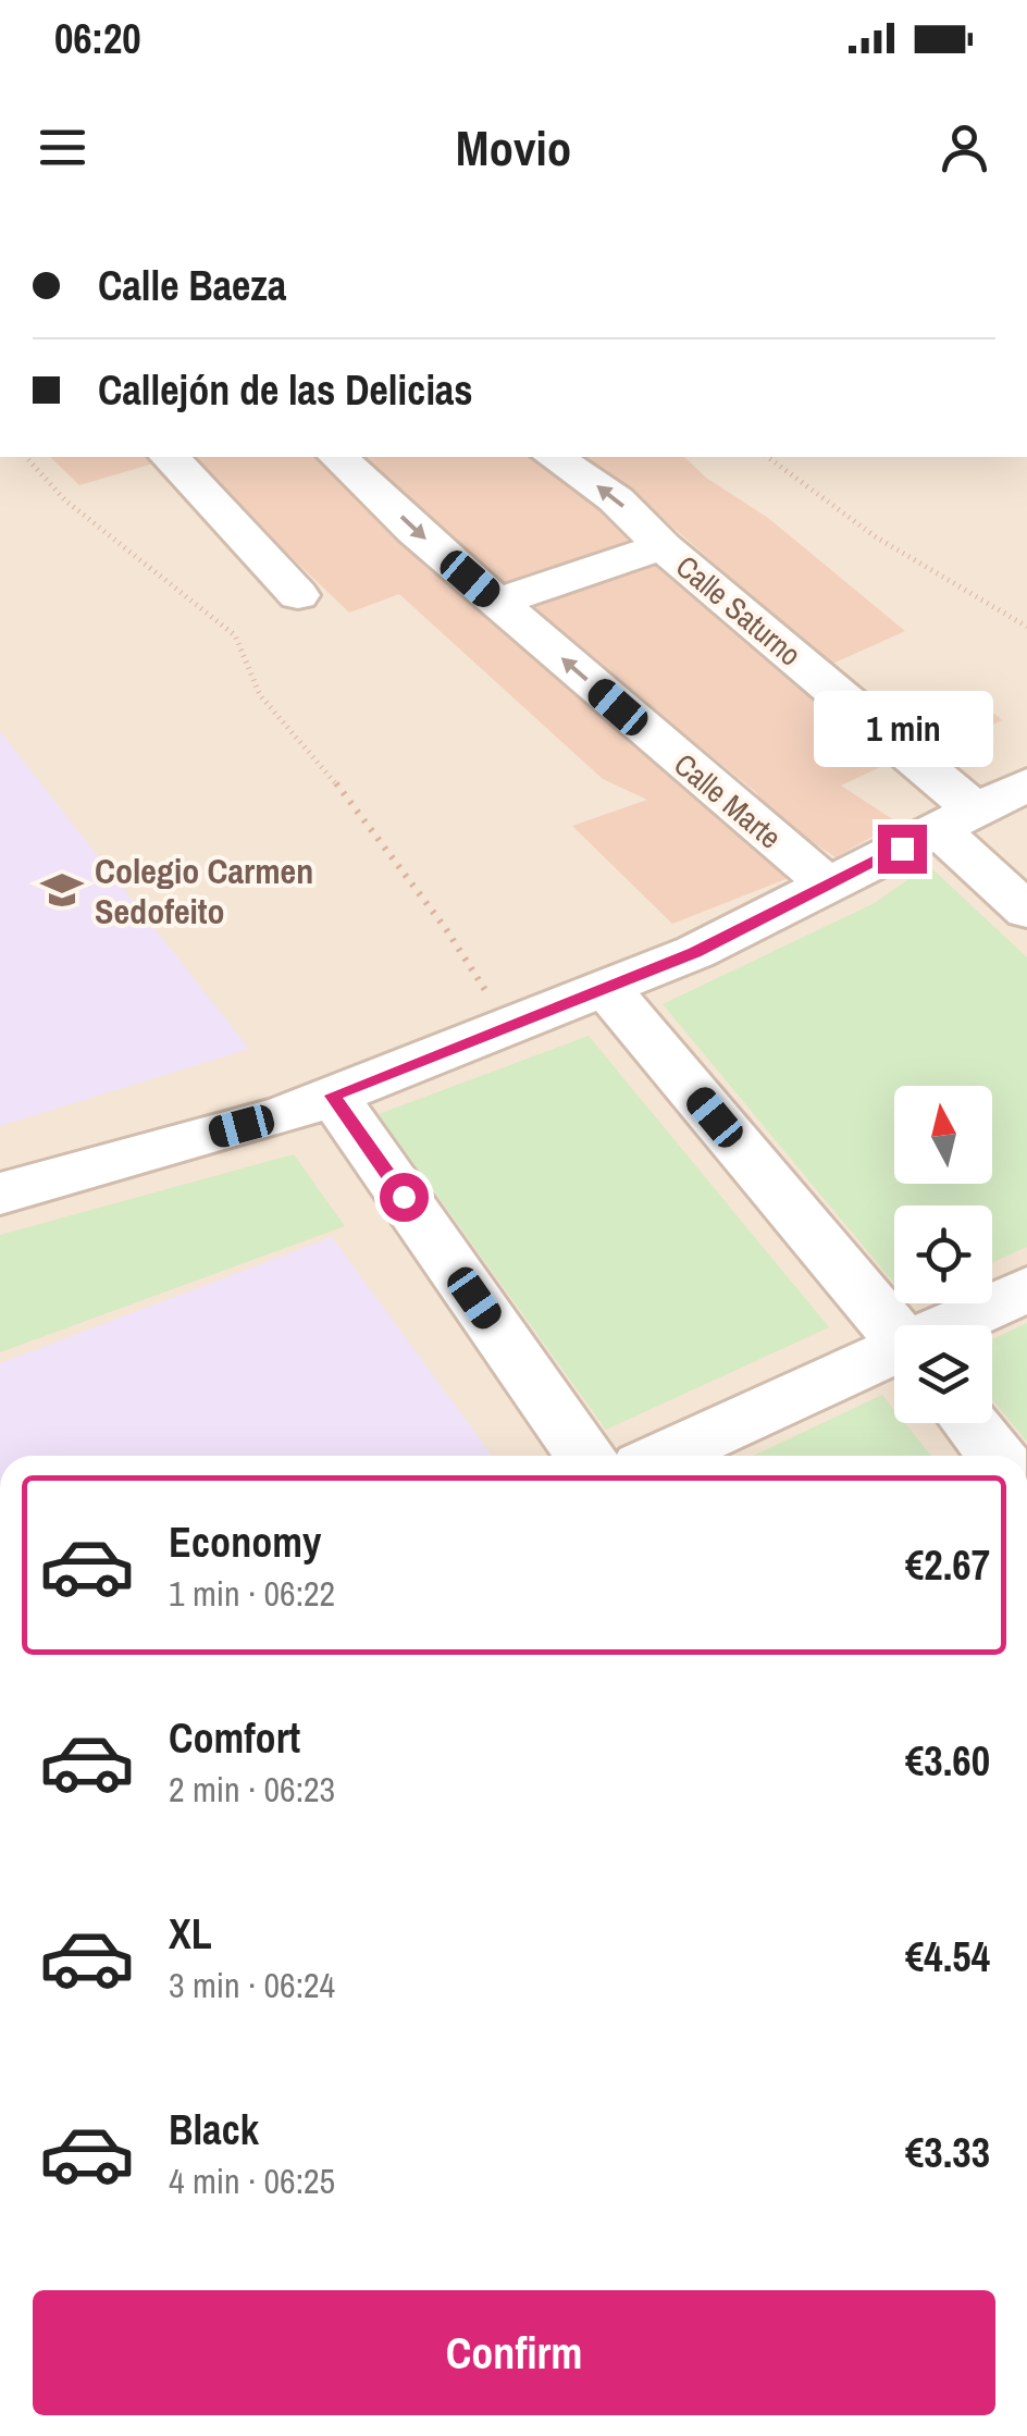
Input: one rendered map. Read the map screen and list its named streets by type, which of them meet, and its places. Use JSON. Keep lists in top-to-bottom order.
{
  "streets": {
    "street": ["Calle Saturno", "Calle Marte"]
  },
  "places": {
    "school or university": ["Colegio Carmen Sedofeito"]
  },
  "north": "top",
  "page": {
    "status": "06:20",
    "header": "Movio",
    "banner": ["Calle Baeza", "Callejón de las Delicias"],
    "bubble": "1 min",
    "list": [
      {
        "name": "Economy",
        "note": "1 min · 06:22",
        "value": "€2.67"
      },
      {
        "name": "Comfort",
        "note": "2 min · 06:23",
        "value": "€3.60"
      },
      {
        "name": "XL",
        "note": "3 min · 06:24",
        "value": "€4.54"
      },
      {
        "name": "Black",
        "note": "4 min · 06:25",
        "value": "€3.33"
      }
    ],
    "buttons": "Confirm"
  }
}
